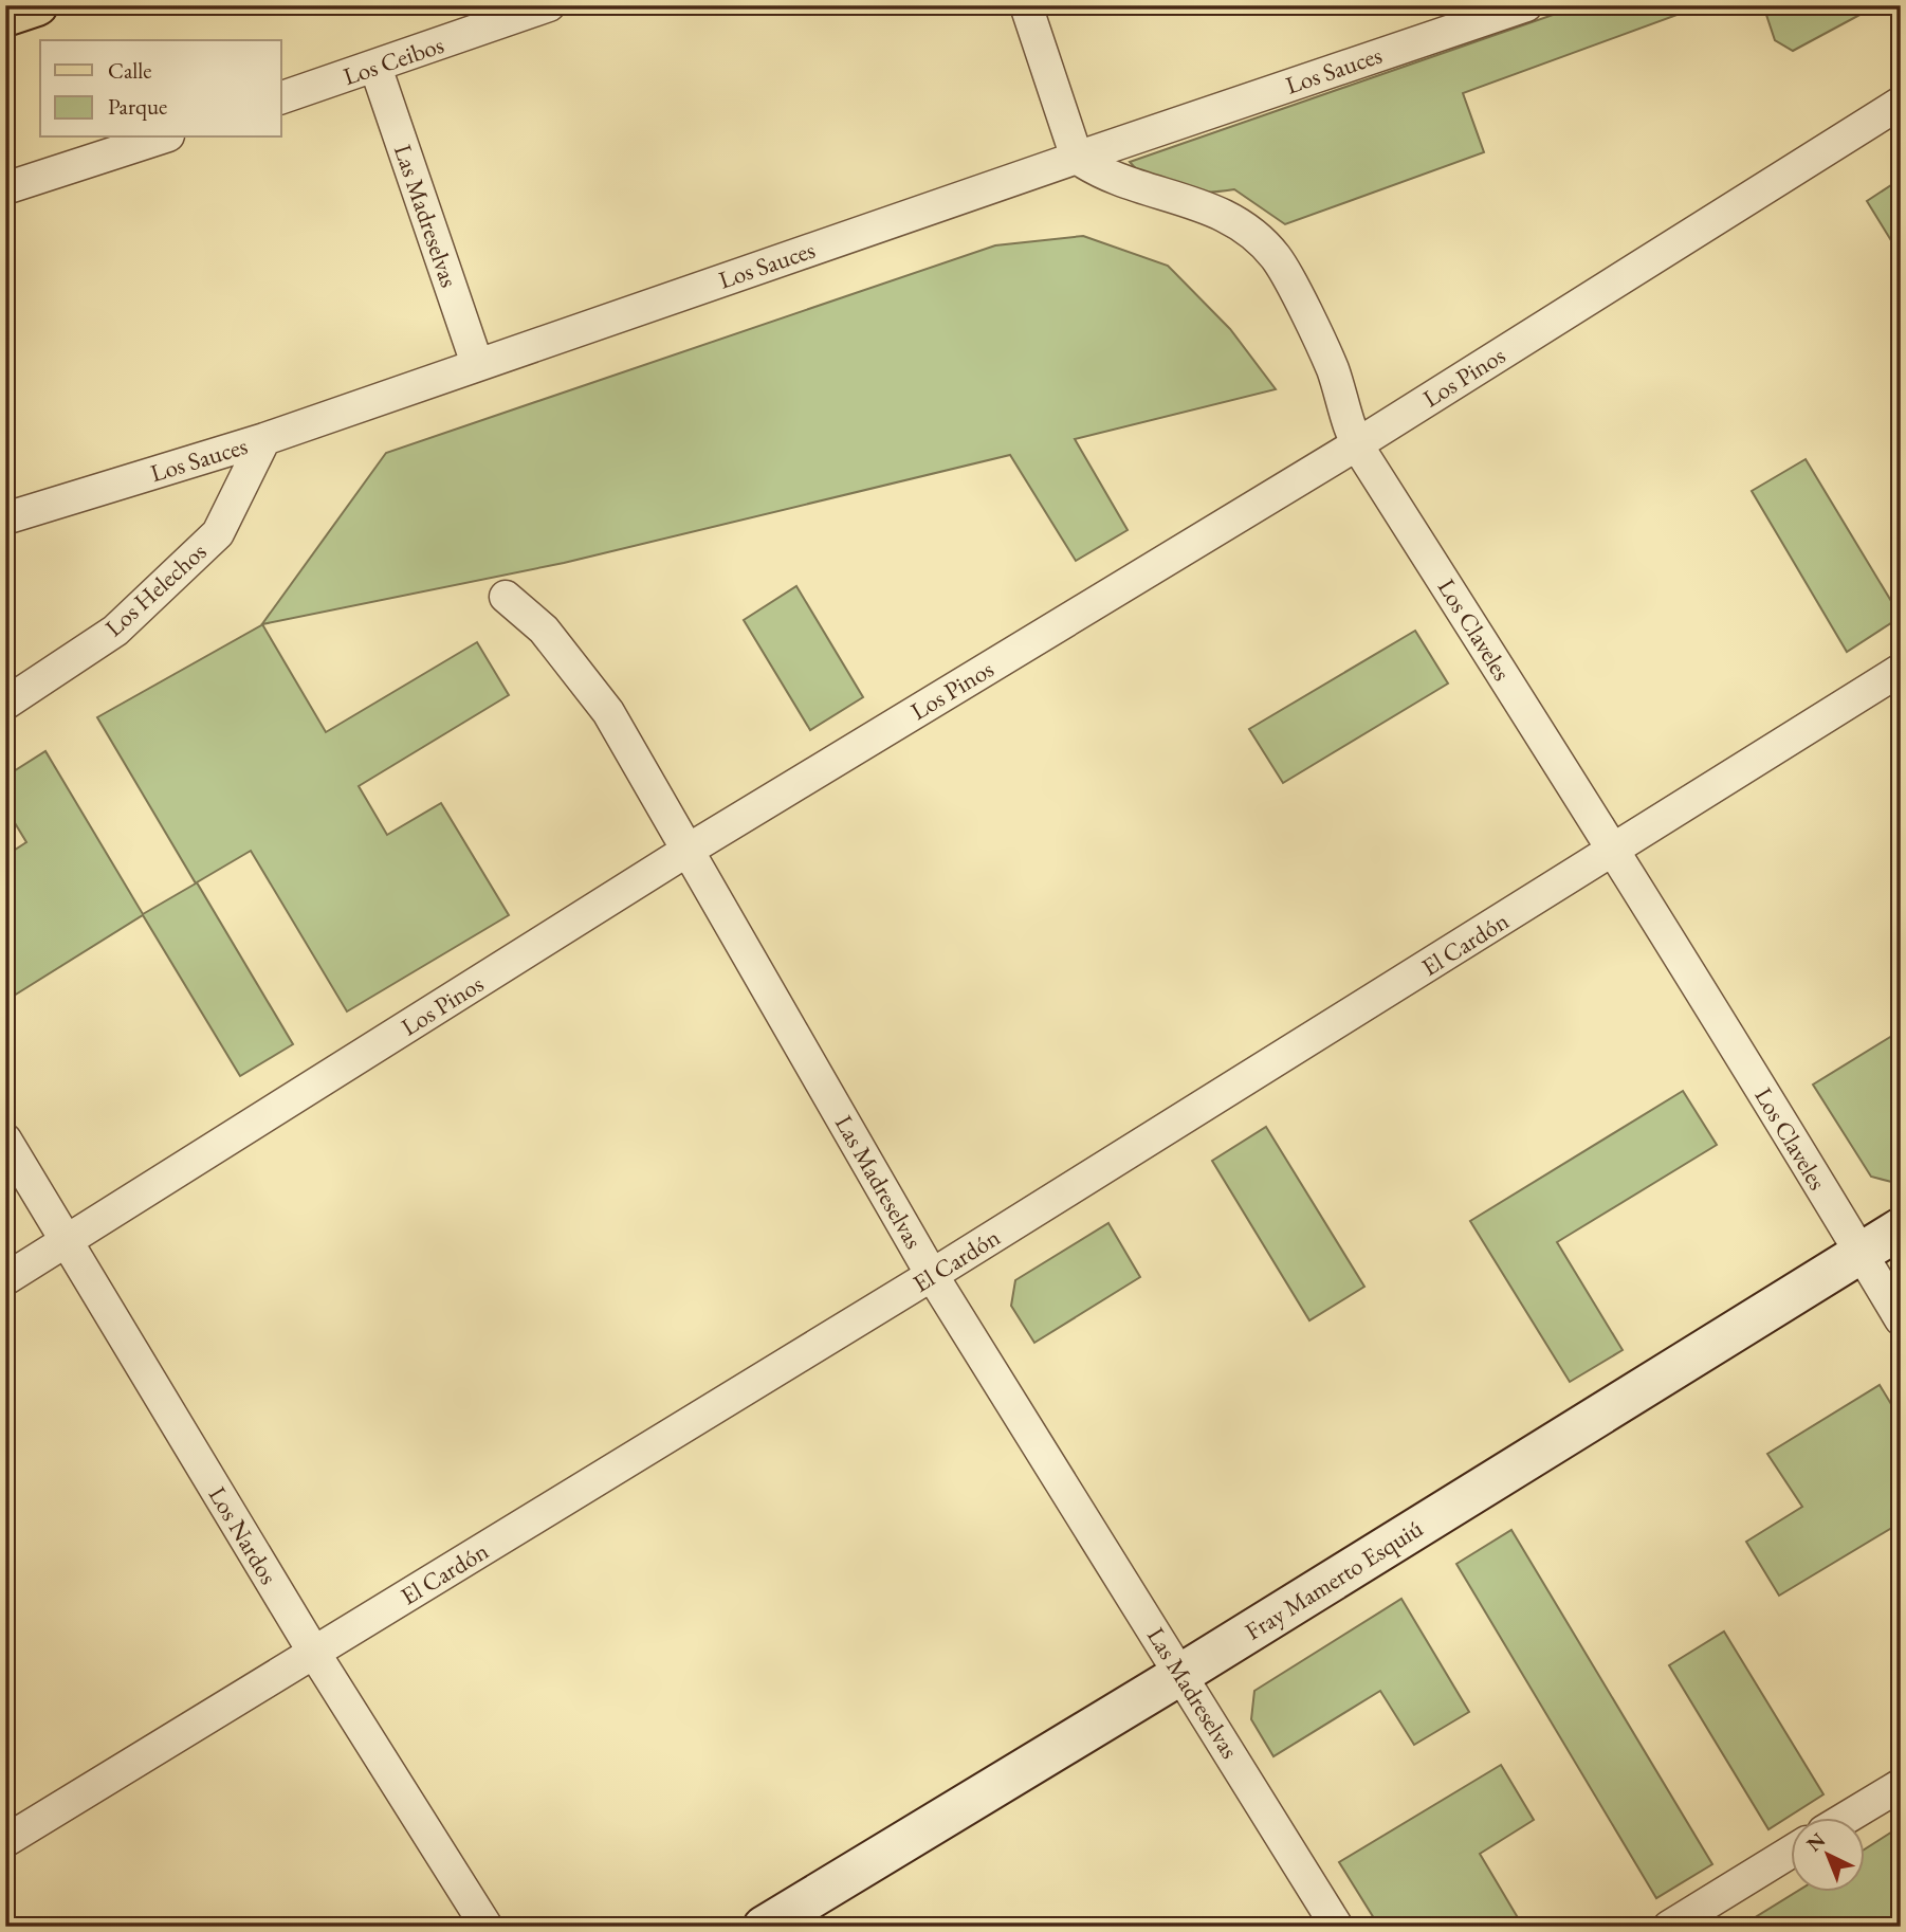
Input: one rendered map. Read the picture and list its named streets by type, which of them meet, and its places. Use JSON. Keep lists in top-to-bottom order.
{
  "streets": {
    "street": [
      "Los Ceibos",
      "Los Sauces",
      "Las Madreselvas",
      "Los Pinos",
      "Los Helechos",
      "Los Claveles",
      "El Cardón",
      "Los Nardos",
      "Fray Mamerto Esquiú"
    ]
  },
  "crossings": [
    ["Los Ceibos", "Las Madreselvas"],
    ["Los Sauces", "Las Madreselvas"],
    ["Los Sauces", "Los Helechos"],
    ["Los Sauces", "Los Claveles"],
    ["Las Madreselvas", "Los Pinos"],
    ["Las Madreselvas", "El Cardón"],
    ["Las Madreselvas", "Fray Mamerto Esquiú"],
    ["Los Pinos", "Los Claveles"],
    ["Los Pinos", "Los Nardos"],
    ["Los Claveles", "El Cardón"],
    ["Los Claveles", "Fray Mamerto Esquiú"],
    ["El Cardón", "Los Nardos"]
  ],
  "legend": ["Calle", "Parque"],
  "north": "top left"
}
